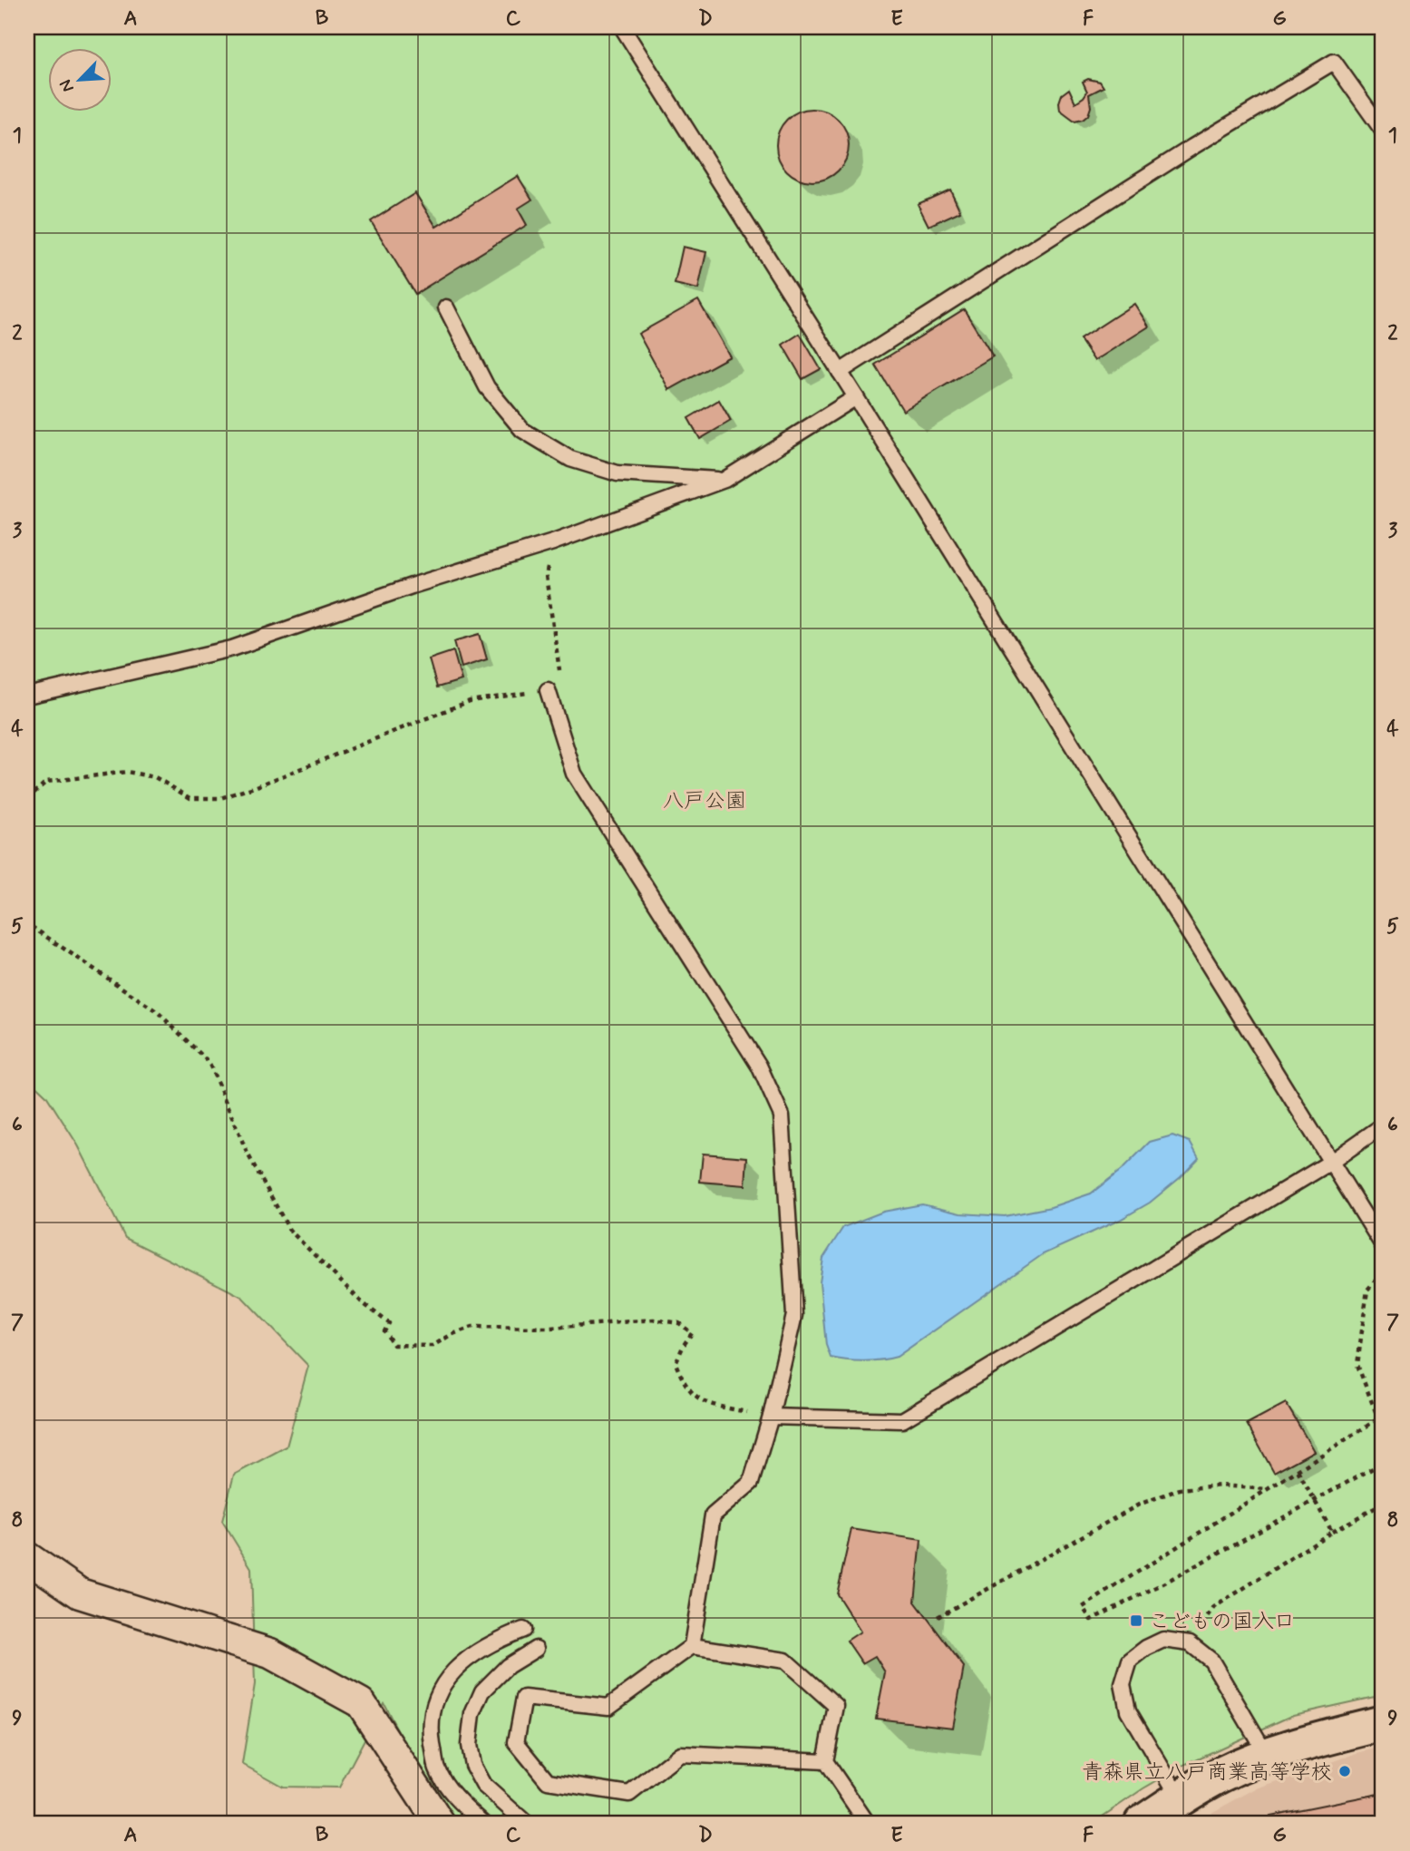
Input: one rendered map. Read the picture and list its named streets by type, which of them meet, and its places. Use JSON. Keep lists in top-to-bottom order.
{
  "parks": ["八戸公園"],
  "places": {
    "transit": ["こどもの国入口"],
    "other": ["青森県立八戸商業高等学校"]
  },
  "north": "bottom left",
  "grid": {
    "columns": [
      "A",
      "B",
      "C",
      "D",
      "E",
      "F",
      "G"
    ],
    "rows": [
      "1",
      "2",
      "3",
      "4",
      "5",
      "6",
      "7",
      "8",
      "9"
    ]
  }
}
